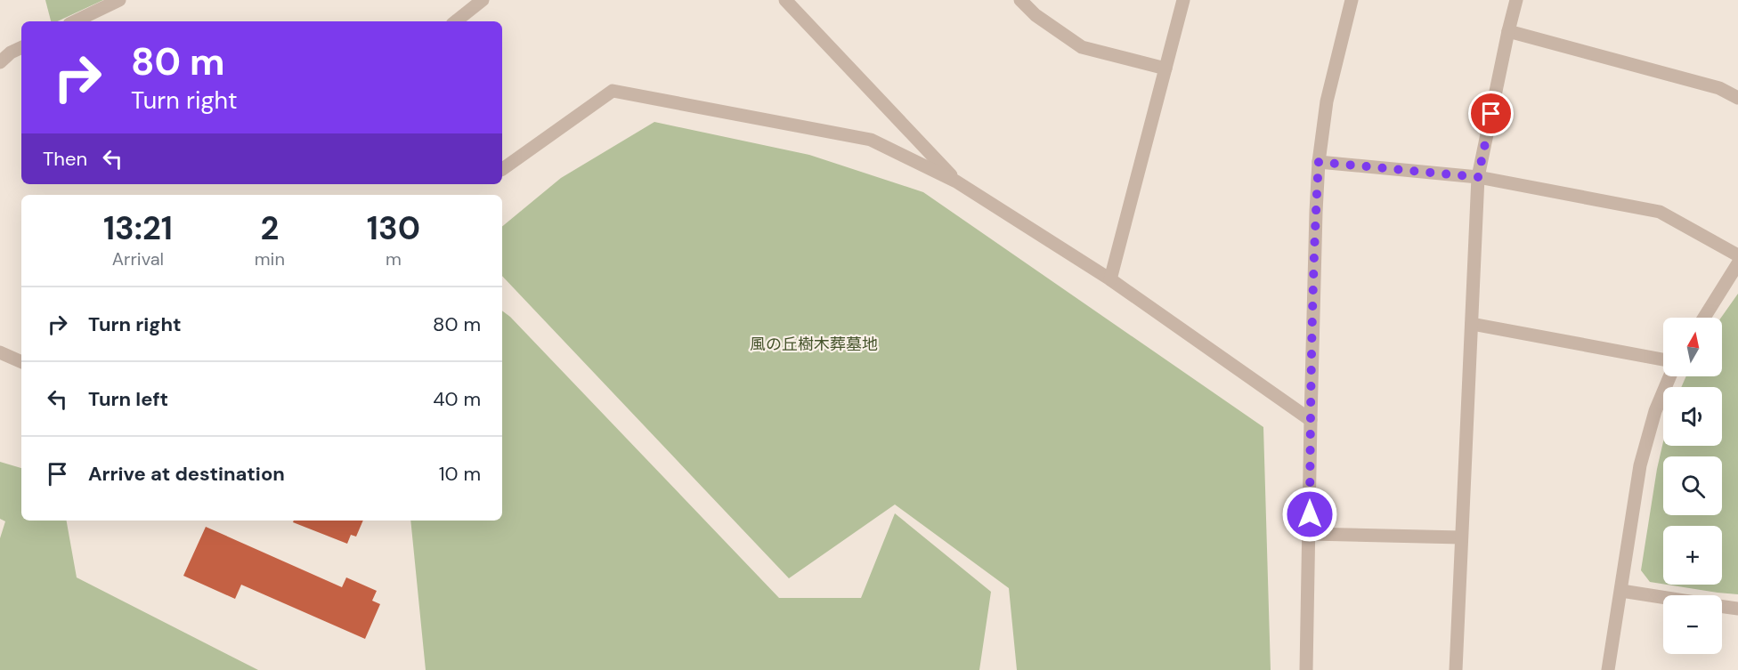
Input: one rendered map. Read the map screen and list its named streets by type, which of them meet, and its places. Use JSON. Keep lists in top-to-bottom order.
{
  "parks": ["風の丘樹木葬墓地"],
  "north": "top",
  "page": {
    "turn": ["80 m", "Turn right"],
    "then": "Then",
    "eta": [
      "13:21",
      "Arrival",
      "2",
      "min",
      "130",
      "m"
    ],
    "list": [
      {
        "name": "Turn right",
        "value": "80 m"
      },
      {
        "name": "Turn left",
        "value": "40 m"
      },
      {
        "name": "Arrive at destination",
        "value": "10 m"
      }
    ],
    "map_buttons": ["+", "−"]
  }
}
